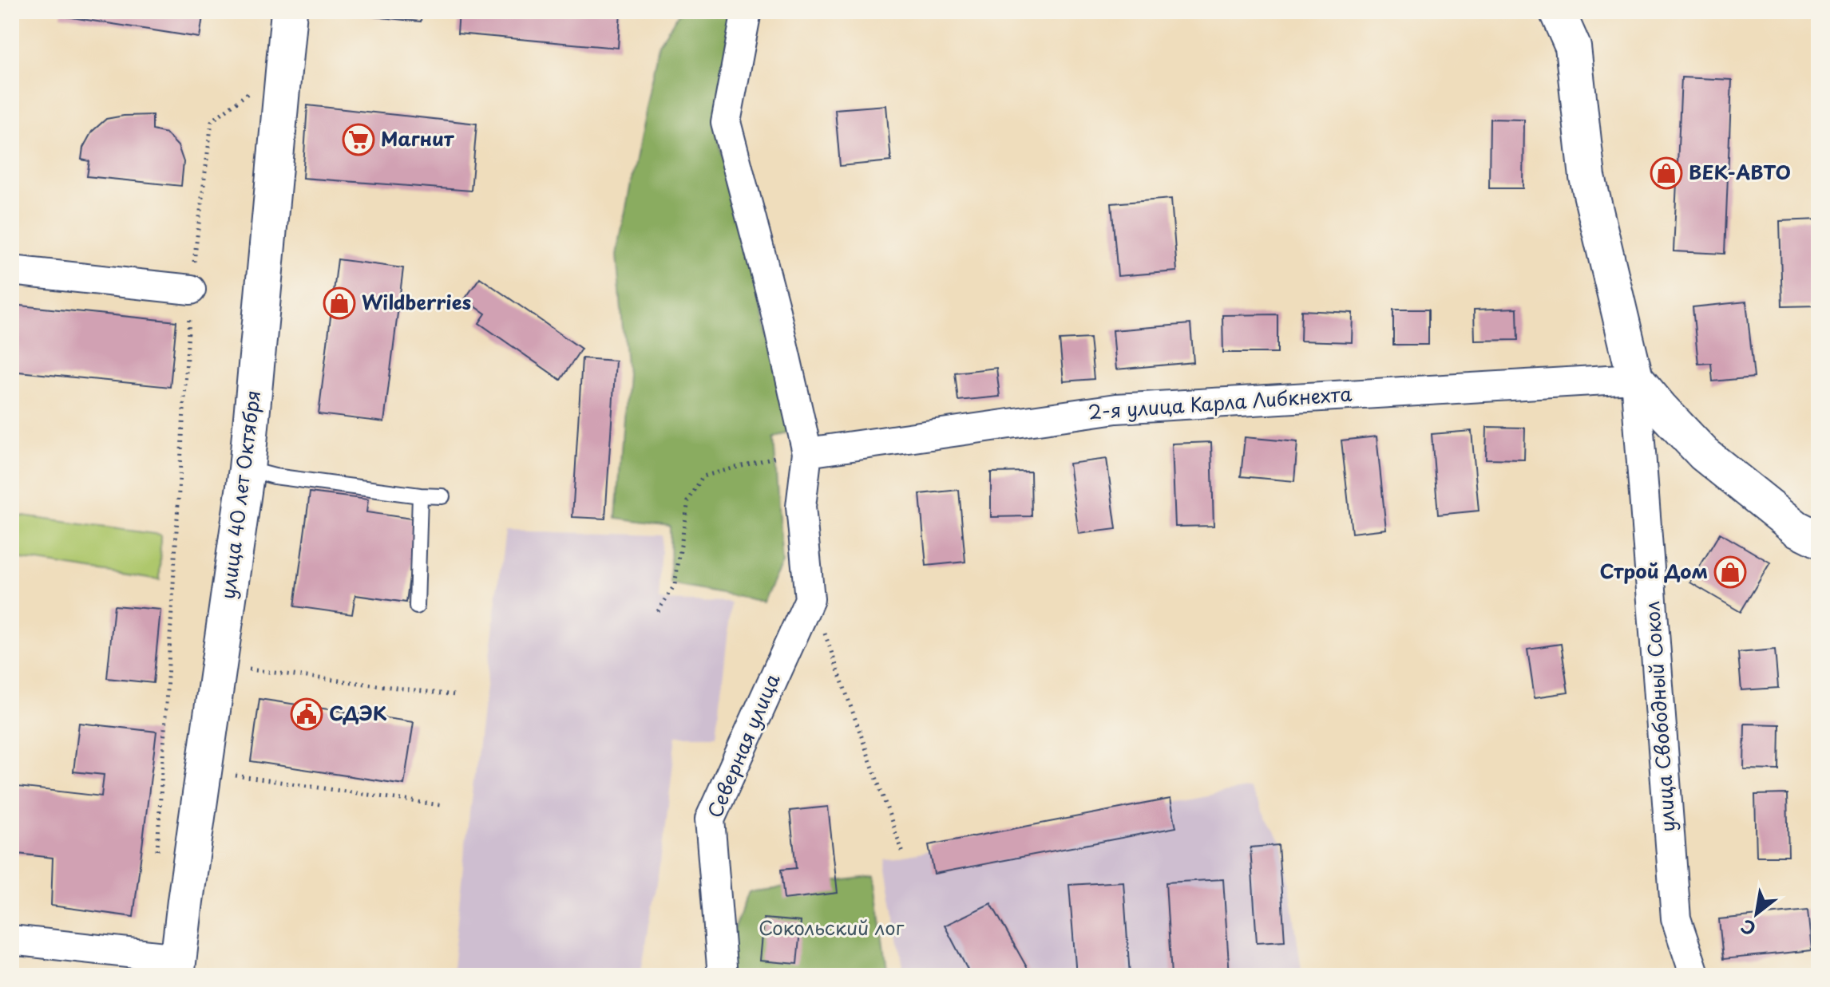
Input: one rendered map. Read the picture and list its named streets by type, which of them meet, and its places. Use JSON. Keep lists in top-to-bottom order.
{
  "streets": {
    "street": [
      "2-я улица Карла Либкнехта",
      "улица 40 лет Октября",
      "улица Свободный Сокол",
      "Северная улица"
    ]
  },
  "crossings": [
    ["2-я улица Карла Либкнехта", "улица Свободный Сокол"]
  ],
  "parks": ["Сокольский лог"],
  "places": {
    "supermarket": ["Магнит"],
    "shop": ["ВЕК-АВТО", "Wildberries", "Строй Дом"],
    "public building": ["СДЭК"]
  },
  "north": "bottom left"
}
